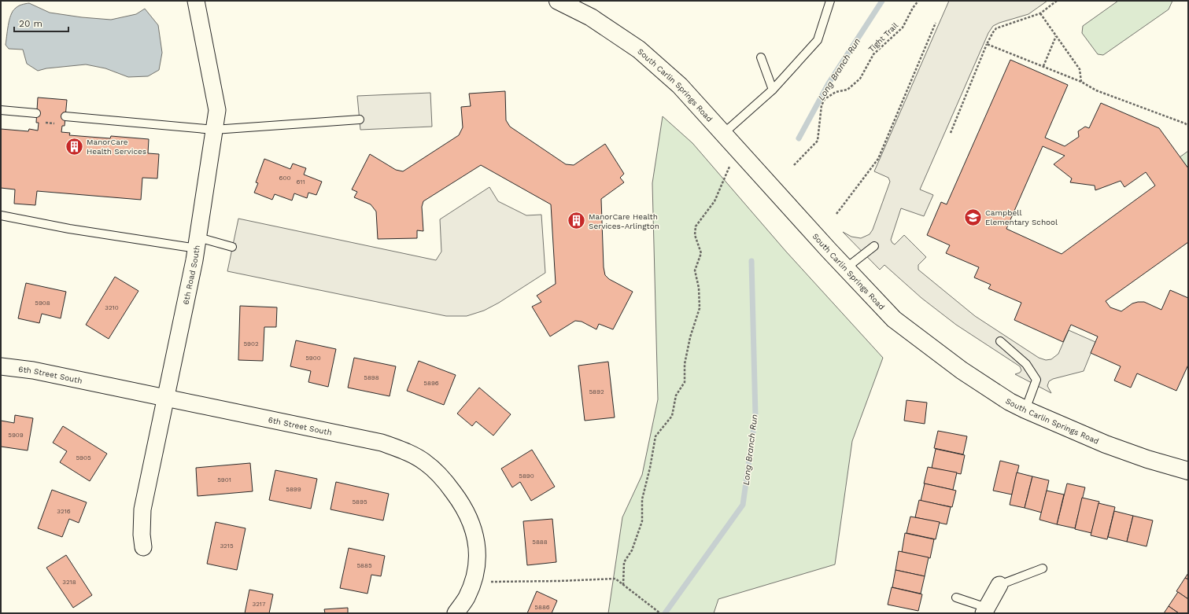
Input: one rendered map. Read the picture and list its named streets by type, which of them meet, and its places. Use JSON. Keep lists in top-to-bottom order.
{
  "streets": {
    "main road": ["South Carlin Springs Road"],
    "street": ["6th Road South", "6th Street South"],
    "path": ["Tight Trail"]
  },
  "crossings": [
    ["6th Road South", "6th Street South"]
  ],
  "water": ["Long Branch Run"],
  "places": {
    "building": ["ManorCare Health Services", "ManorCare Health Services-Arlington"],
    "school or university": ["Campbell Elementary School"]
  },
  "house_numbers": [
    "600",
    "611",
    "5908",
    "3210",
    "5902",
    "5900",
    "5898",
    "5896",
    "5892",
    "5909",
    "5905",
    "5890",
    "5901",
    "5899",
    "5895",
    "3216",
    "5888",
    "3215",
    "5885",
    "3218",
    "3217",
    "5886"
  ],
  "scale_bar": "20 m"
}
